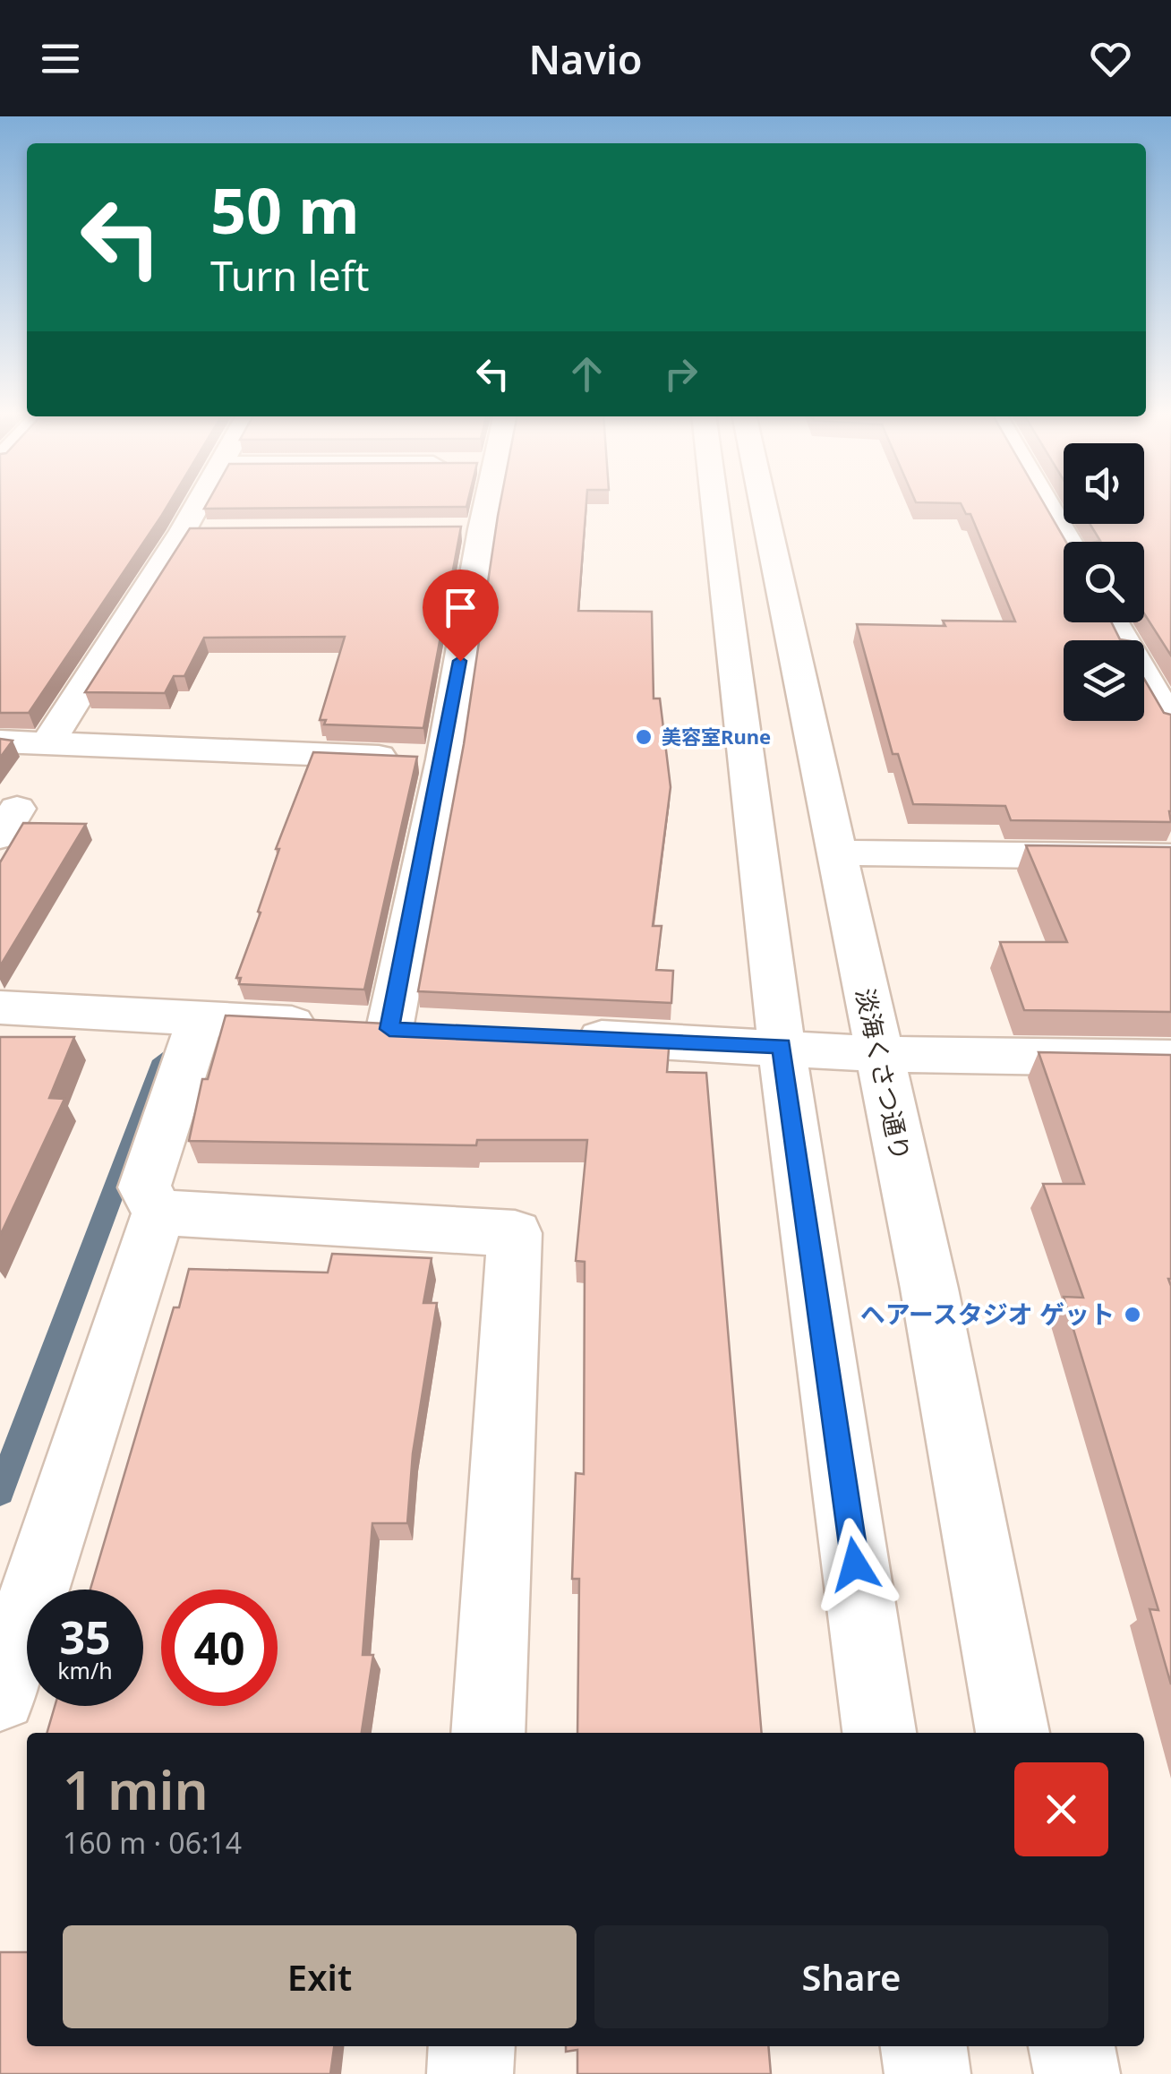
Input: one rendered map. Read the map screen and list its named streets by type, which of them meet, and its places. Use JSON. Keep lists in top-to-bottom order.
{
  "streets": {
    "street": ["淡海くさつ通り"]
  },
  "places": ["美容室Rune", "ヘアースタジオ ゲット"],
  "page": {
    "header": "Navio",
    "turn": ["50 m", "Turn left"],
    "speed": "35 km/h",
    "limit": "40",
    "heading": ["1 min", "160 m · 06:14"],
    "buttons": ["Exit", "Share"]
  }
}
